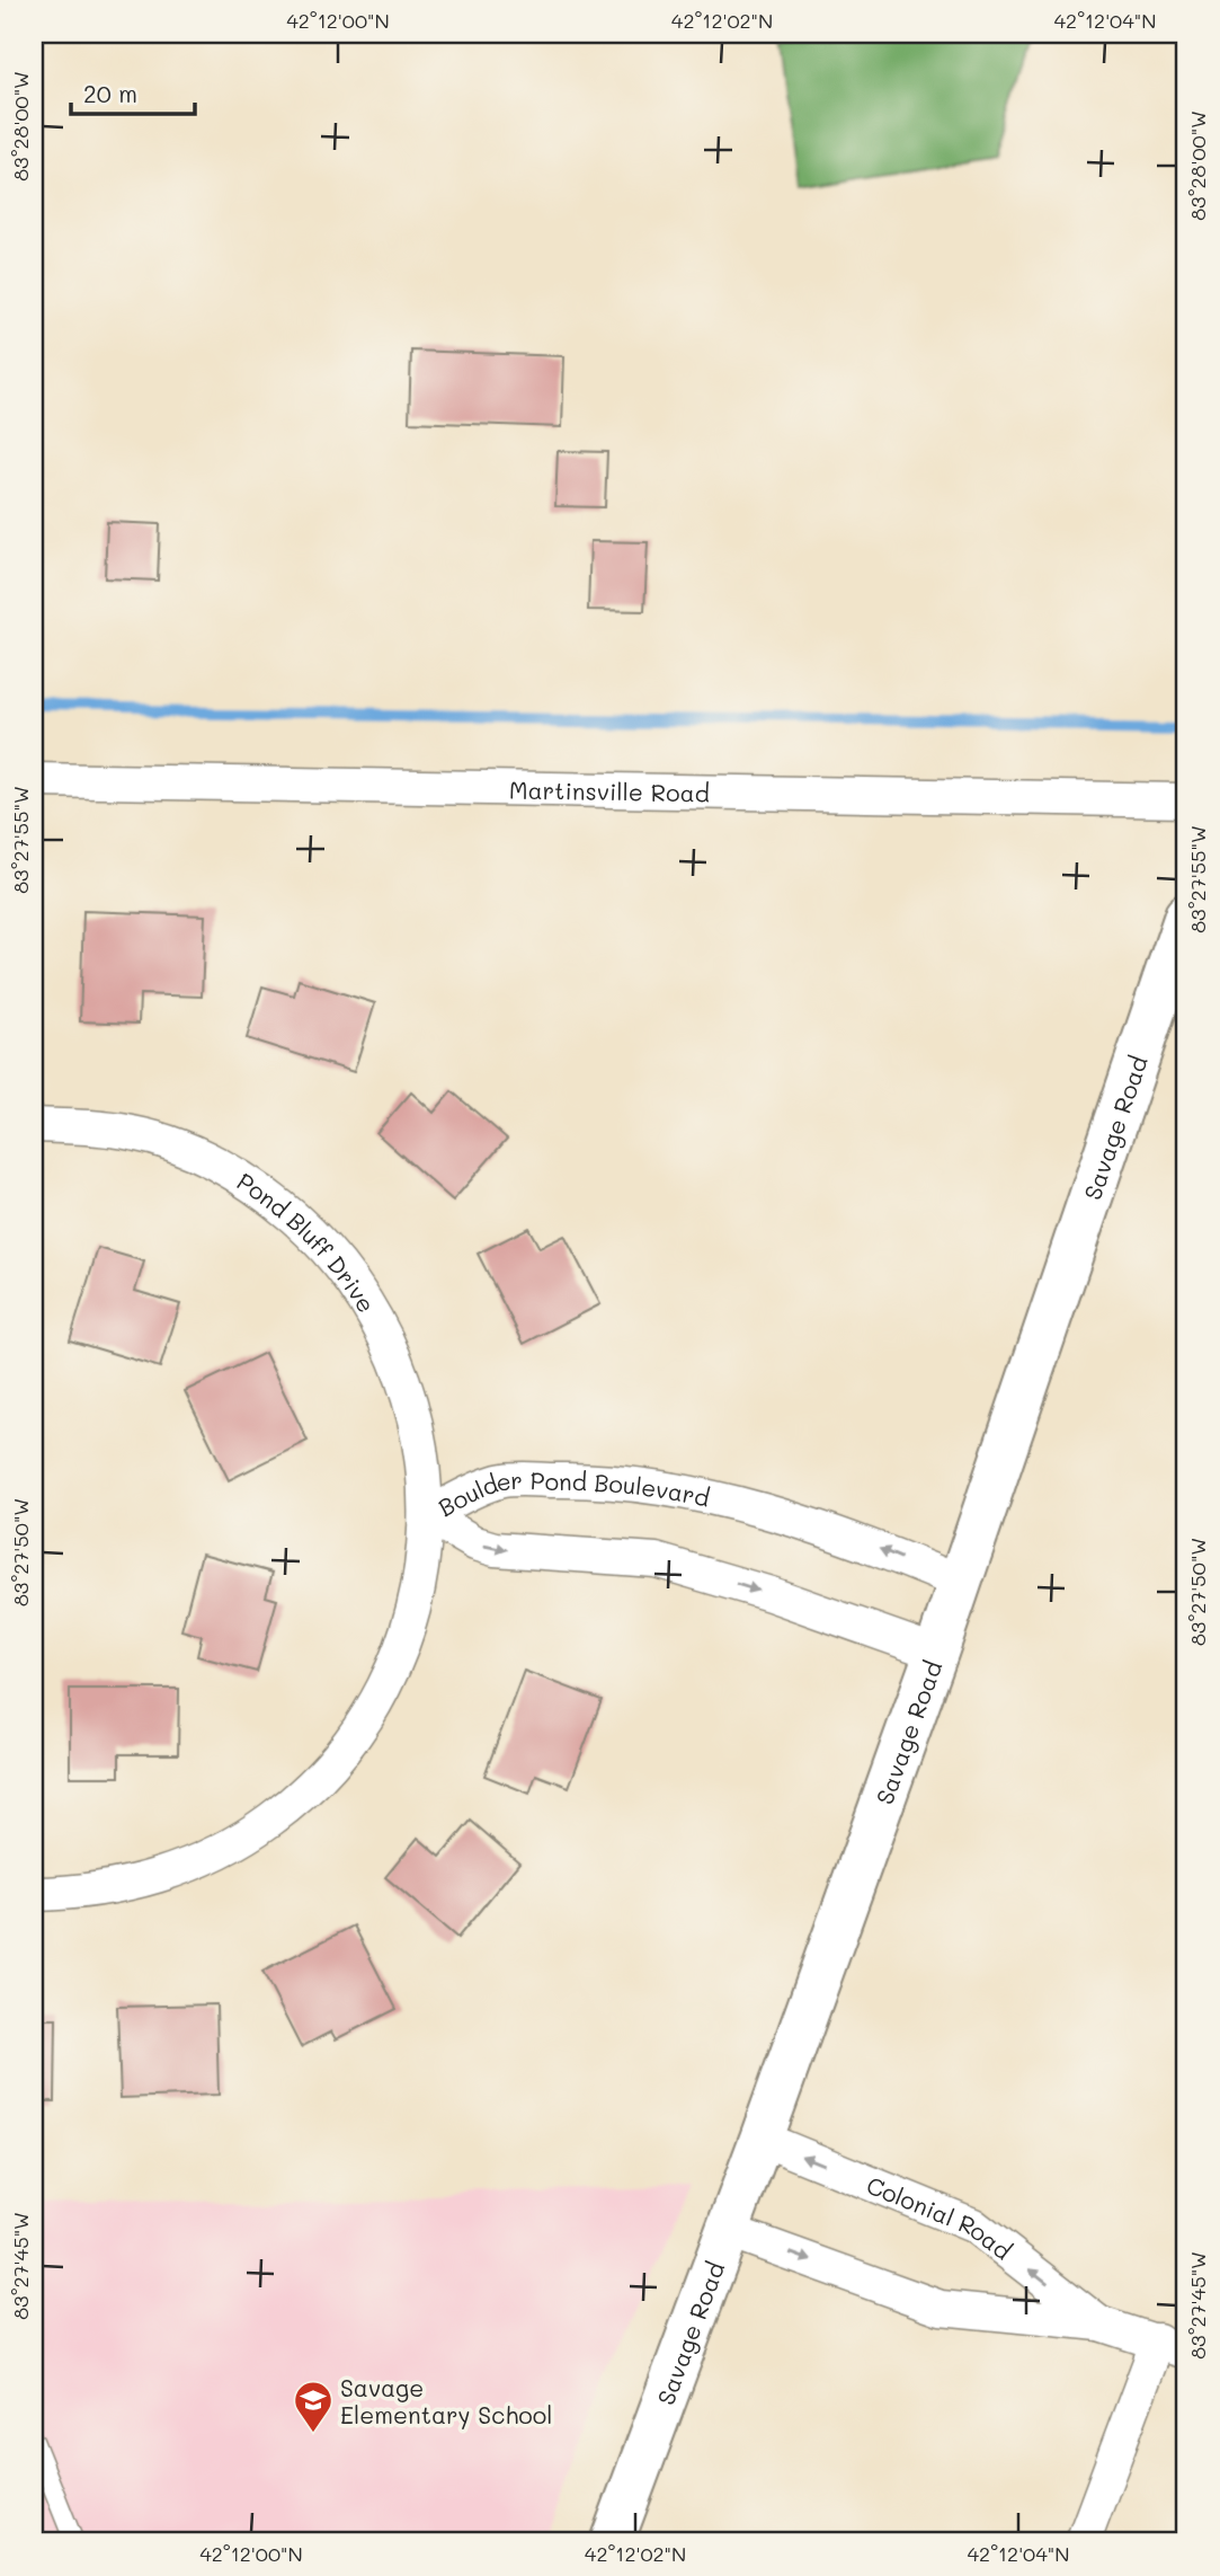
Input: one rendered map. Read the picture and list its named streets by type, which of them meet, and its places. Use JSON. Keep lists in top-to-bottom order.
{
  "streets": {
    "street": [
      "Martinsville Road",
      "Savage Road",
      "Pond Bluff Drive",
      "Boulder Pond Boulevard",
      "Colonial Road"
    ]
  },
  "crossings": [
    ["Savage Road", "Boulder Pond Boulevard"],
    ["Savage Road", "Colonial Road"],
    ["Pond Bluff Drive", "Boulder Pond Boulevard"]
  ],
  "places": {
    "school or university": ["Savage Elementary School"]
  },
  "scale_bar": "20 m",
  "coordinates": [
    "42°12'00\"N",
    "42°12'02\"N",
    "42°12'04\"N",
    "83°28'00\"W",
    "83°27'55\"W",
    "83°27'50\"W",
    "83°27'45\"W"
  ]
}
